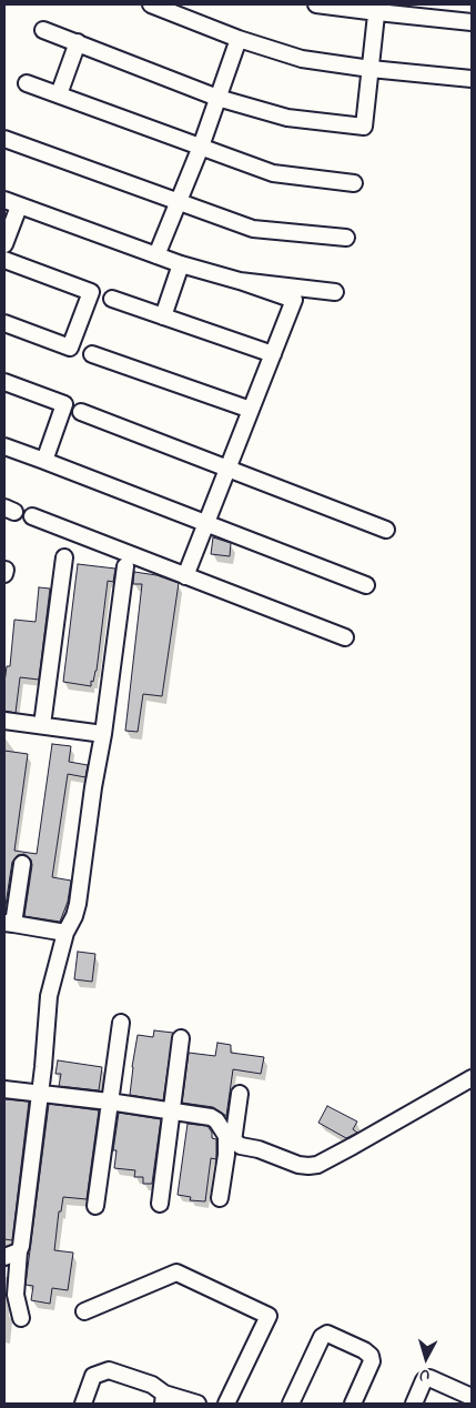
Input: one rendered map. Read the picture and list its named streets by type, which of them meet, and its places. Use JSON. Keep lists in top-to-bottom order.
{
  "north": "bottom"
}
